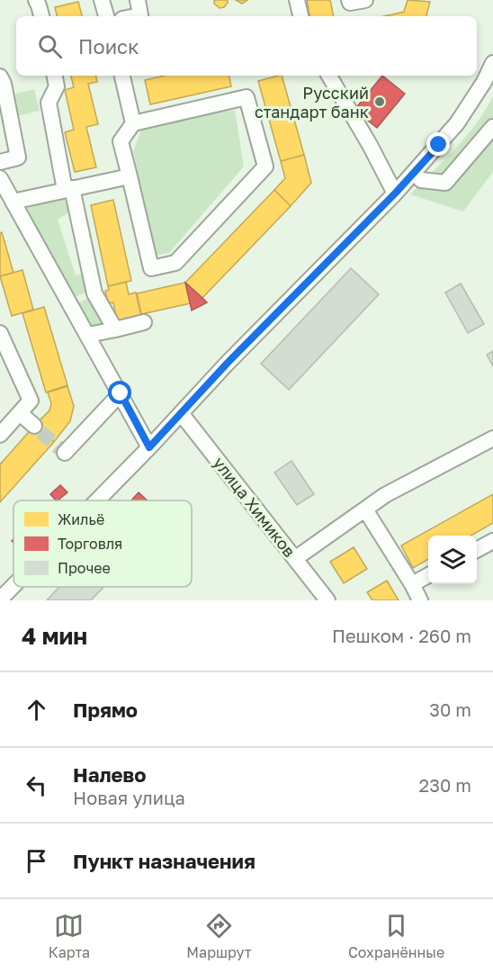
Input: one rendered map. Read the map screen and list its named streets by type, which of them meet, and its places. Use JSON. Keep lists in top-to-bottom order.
{
  "streets": {
    "street": ["улица Химиков"]
  },
  "places": ["Русский стандарт банк"],
  "legend": ["Жильё", "Торговля", "Прочее"],
  "page": {
    "search": "Поиск",
    "heading": ["4 мин", "Пешком · 260 m"],
    "list": [
      ["Прямо", "30 m"],
      ["Налево", "Новая улица", "230 m"],
      "Пункт назначения"
    ],
    "nav": ["Карта", "Маршрут", "Сохранённые"]
  }
}
